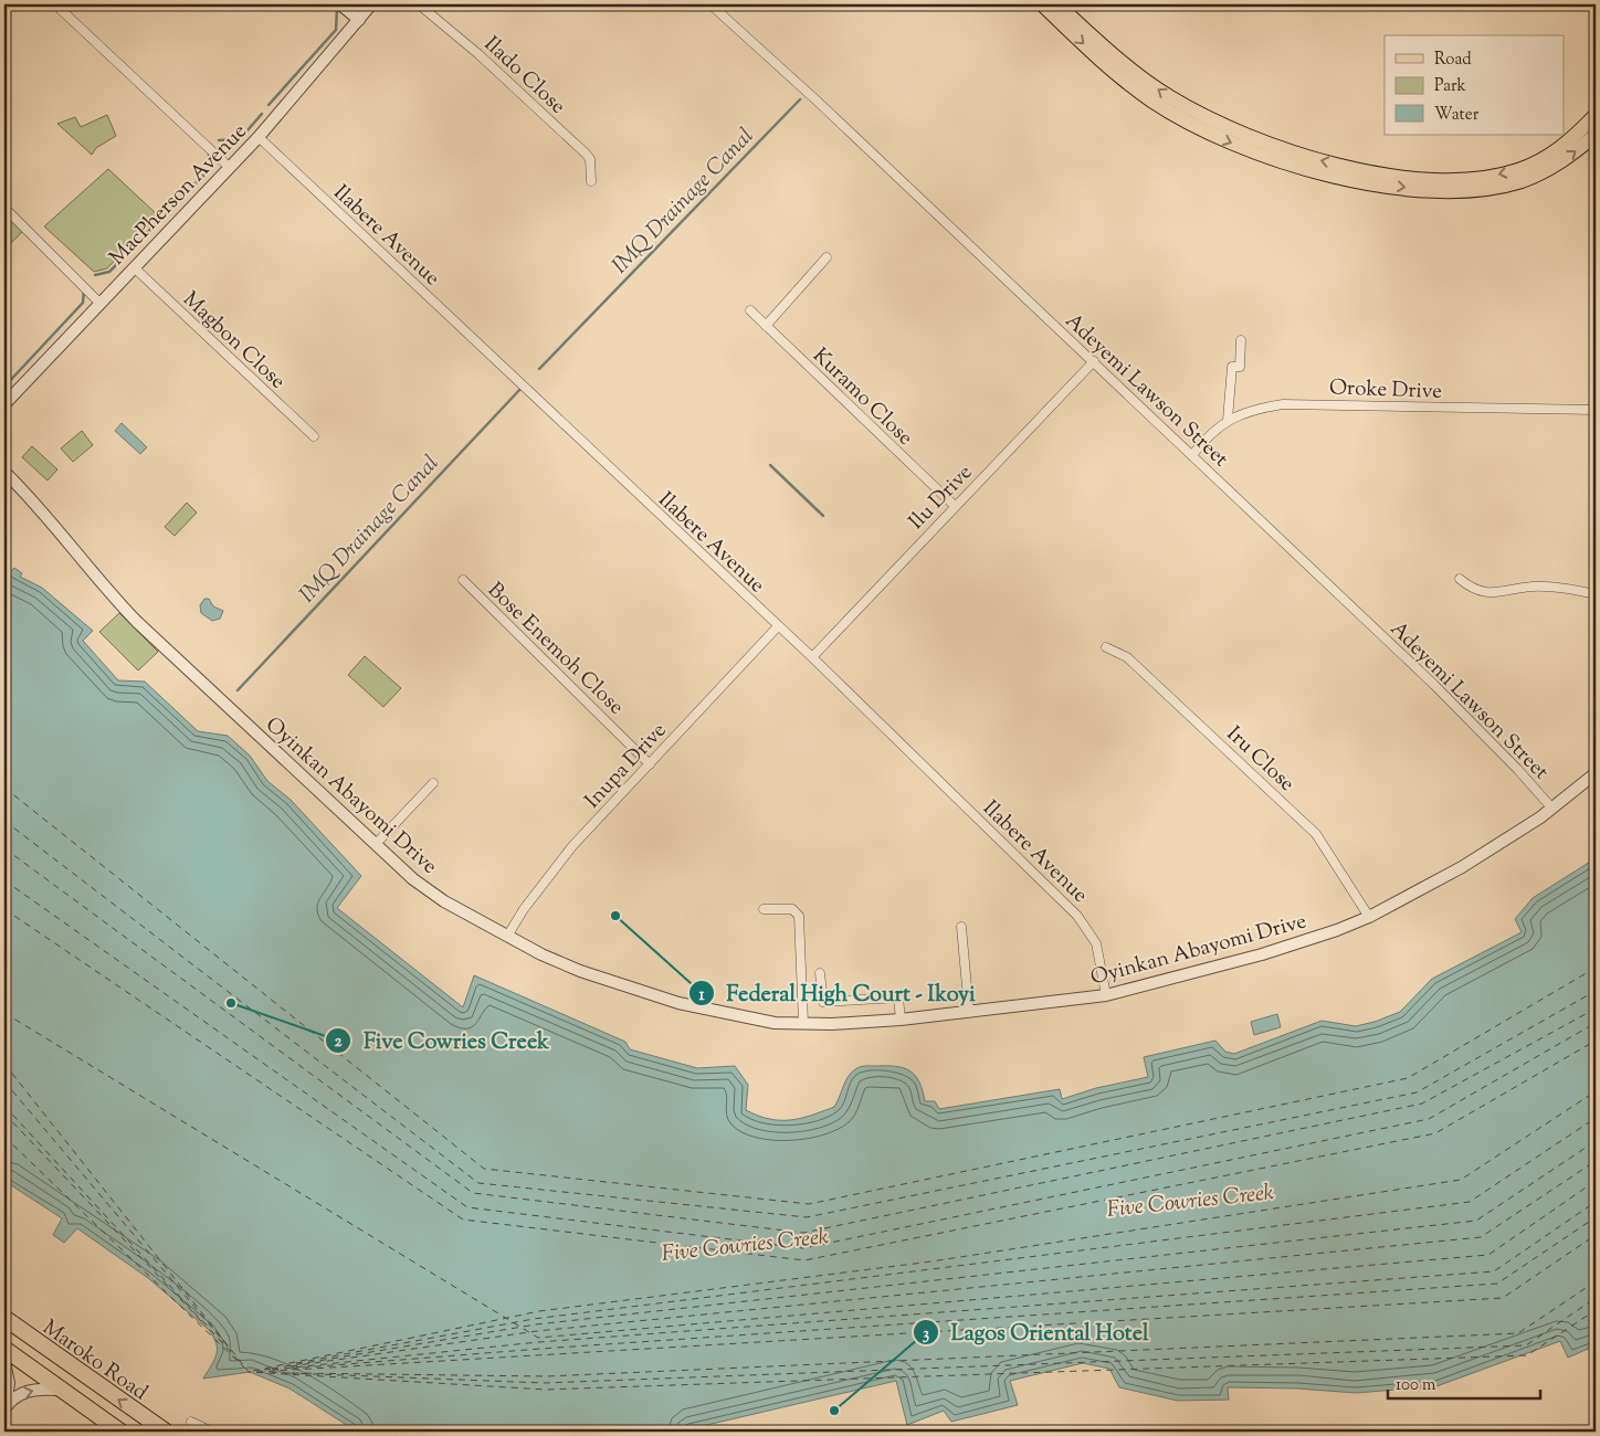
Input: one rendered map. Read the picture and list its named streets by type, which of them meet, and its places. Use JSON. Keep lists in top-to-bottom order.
{
  "streets": {
    "highway": ["Maroko Road"],
    "street": [
      "Ilado Close",
      "MacPherson Avenue",
      "Ilabere Avenue",
      "Magbon Close",
      "Oroke Drive",
      "Adeyemi Lawson Street",
      "Kuramo Close",
      "Ilu Drive",
      "Bose Enemoh Close",
      "Iru Close",
      "Inupa Drive",
      "Oyinkan Abayomi Drive"
    ]
  },
  "crossings": [
    ["MacPherson Avenue", "Ilabere Avenue"],
    ["MacPherson Avenue", "Magbon Close"],
    ["Ilabere Avenue", "Ilu Drive"],
    ["Ilabere Avenue", "Inupa Drive"],
    ["Ilabere Avenue", "Oyinkan Abayomi Drive"],
    ["Oroke Drive", "Adeyemi Lawson Street"],
    ["Adeyemi Lawson Street", "Ilu Drive"],
    ["Adeyemi Lawson Street", "Oyinkan Abayomi Drive"],
    ["Kuramo Close", "Ilu Drive"],
    ["Bose Enemoh Close", "Inupa Drive"],
    ["Iru Close", "Oyinkan Abayomi Drive"],
    ["Inupa Drive", "Oyinkan Abayomi Drive"]
  ],
  "water": ["IMQ Drainage Canal", "Five Cowries Creek"],
  "places": ["Federal High Court - Ikoyi", "Five Cowries Creek", "Lagos Oriental Hotel"],
  "legend": ["Road", "Park", "Water"],
  "scale_bar": "100 m"
}
